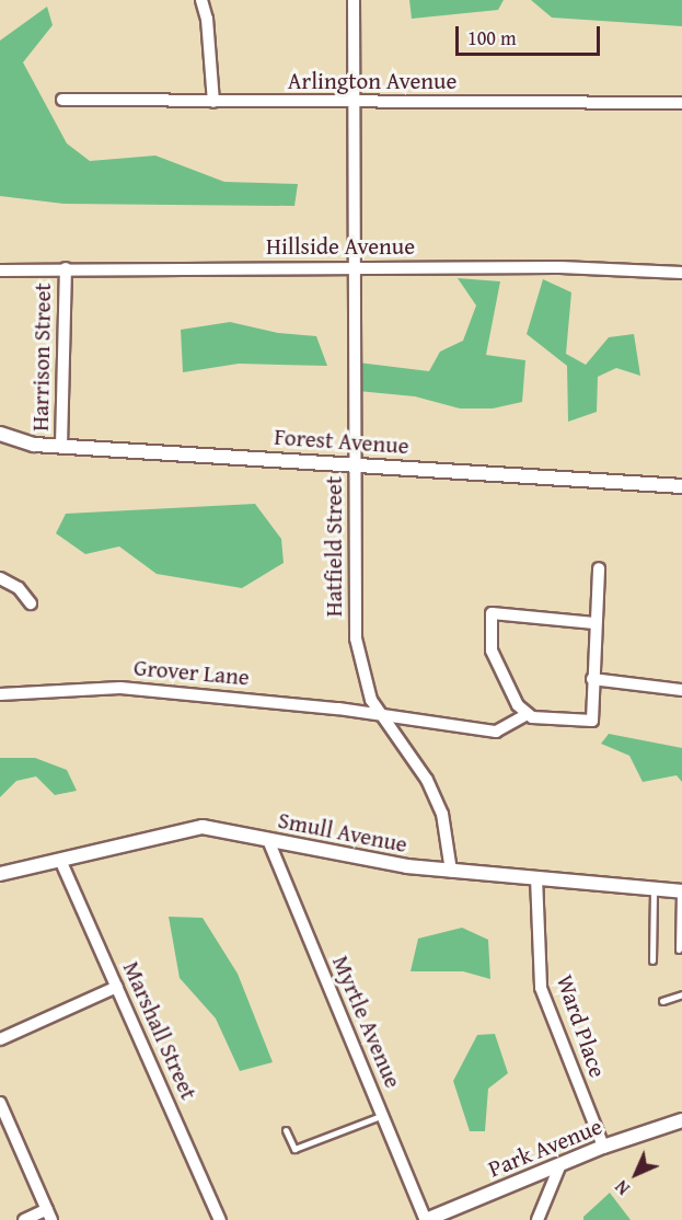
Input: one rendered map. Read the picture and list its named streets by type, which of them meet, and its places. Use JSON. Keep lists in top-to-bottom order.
{
  "streets": {
    "street": [
      "Arlington Avenue",
      "Hillside Avenue",
      "Harrison Street",
      "Forest Avenue",
      "Hatfield Street",
      "Grover Lane",
      "Smull Avenue",
      "Myrtle Avenue",
      "Ward Place",
      "Marshall Street",
      "Park Avenue"
    ]
  },
  "crossings": [
    ["Arlington Avenue", "Hatfield Street"],
    ["Hillside Avenue", "Harrison Street"],
    ["Hillside Avenue", "Hatfield Street"],
    ["Harrison Street", "Forest Avenue"],
    ["Forest Avenue", "Hatfield Street"],
    ["Hatfield Street", "Grover Lane"],
    ["Hatfield Street", "Smull Avenue"],
    ["Smull Avenue", "Myrtle Avenue"],
    ["Smull Avenue", "Ward Place"],
    ["Smull Avenue", "Marshall Street"],
    ["Myrtle Avenue", "Park Avenue"],
    ["Ward Place", "Park Avenue"]
  ],
  "scale_bar": "100 m",
  "north": "bottom left"
}
